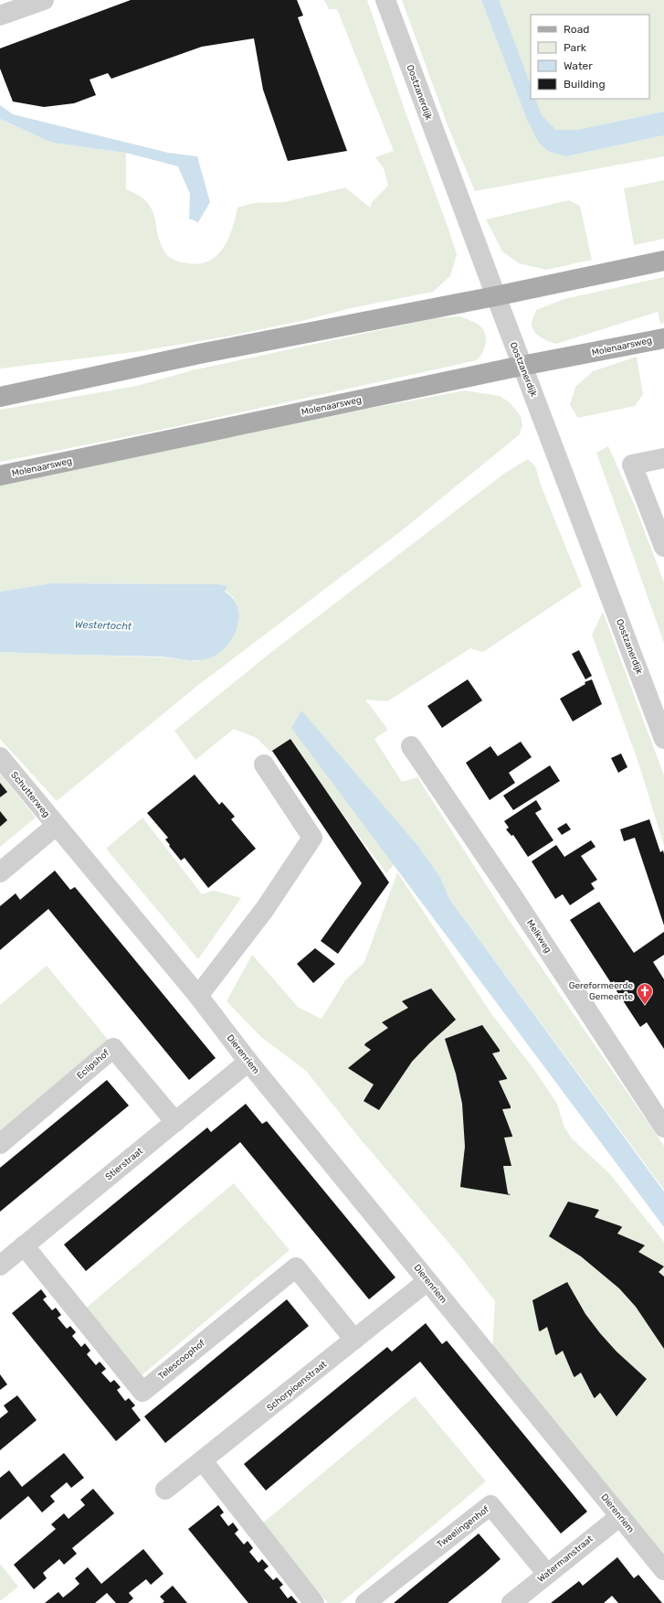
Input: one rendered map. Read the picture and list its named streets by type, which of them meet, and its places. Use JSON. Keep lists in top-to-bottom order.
{
  "streets": {
    "main road": ["Molenaarsweg"],
    "street": [
      "Oostzanerdijk",
      "Schutterweg",
      "Melkweg",
      "Dierenriem",
      "Eclipshof",
      "Stierstraat",
      "Telescoophof",
      "Schorpioenstraat",
      "Tweelingenhof",
      "Watermanstraat"
    ]
  },
  "crossings": [
    ["Oostzanerdijk", "Molenaarsweg"],
    ["Schutterweg", "Dierenriem"],
    ["Dierenriem", "Stierstraat"],
    ["Dierenriem", "Schorpioenstraat"],
    ["Dierenriem", "Watermanstraat"],
    ["Eclipshof", "Stierstraat"],
    ["Stierstraat", "Telescoophof"],
    ["Telescoophof", "Schorpioenstraat"],
    ["Tweelingenhof", "Watermanstraat"]
  ],
  "water": ["Westertocht"],
  "places": {
    "church": ["Gereformeerde Gemeente"]
  },
  "legend": [
    "Road",
    "Park",
    "Water",
    "Building"
  ]
}
